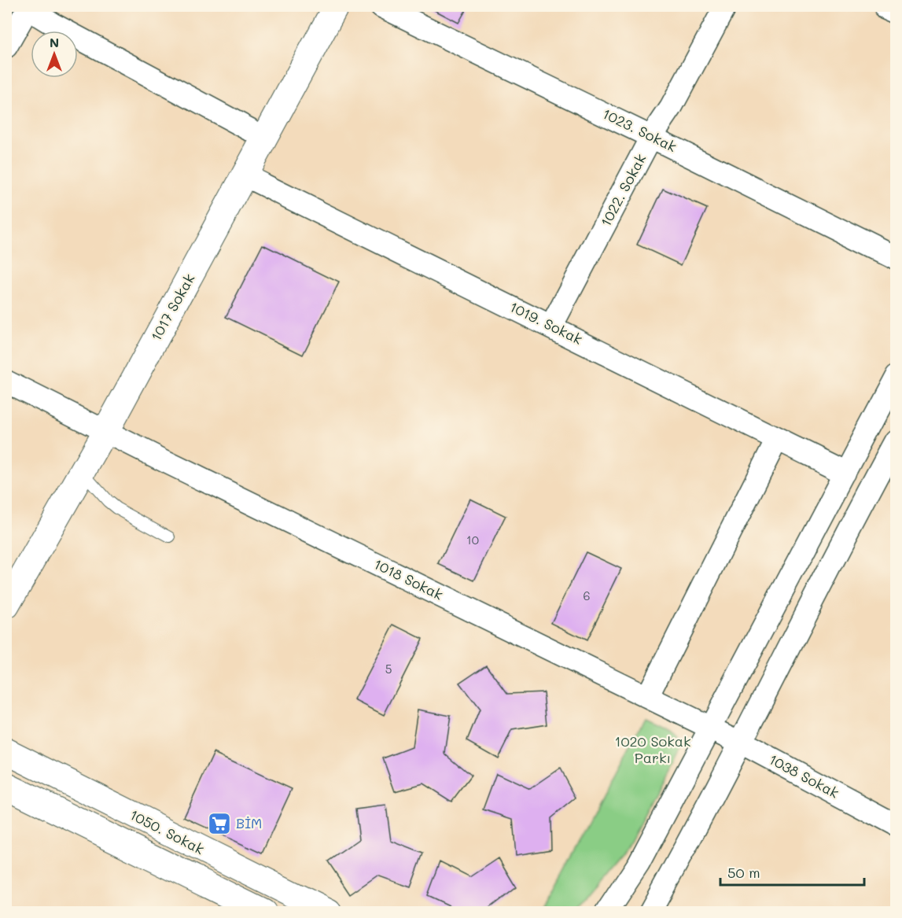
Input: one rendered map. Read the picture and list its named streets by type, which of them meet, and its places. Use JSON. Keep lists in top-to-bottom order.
{
  "streets": {
    "street": [
      "1023. Sokak",
      "1022. Sokak",
      "1017 Sokak",
      "1019. Sokak",
      "1018 Sokak",
      "1038 Sokak",
      "1050. Sokak"
    ]
  },
  "crossings": [
    ["1023. Sokak", "1022. Sokak"],
    ["1022. Sokak", "1019. Sokak"],
    ["1017 Sokak", "1019. Sokak"],
    ["1017 Sokak", "1018 Sokak"],
    ["1018 Sokak", "1038 Sokak"]
  ],
  "parks": ["1020 Sokak Parkı"],
  "places": {
    "supermarket": ["BİM"]
  },
  "house_numbers": ["10", "6", "5"],
  "scale_bar": "50 m",
  "north": "top"
}
